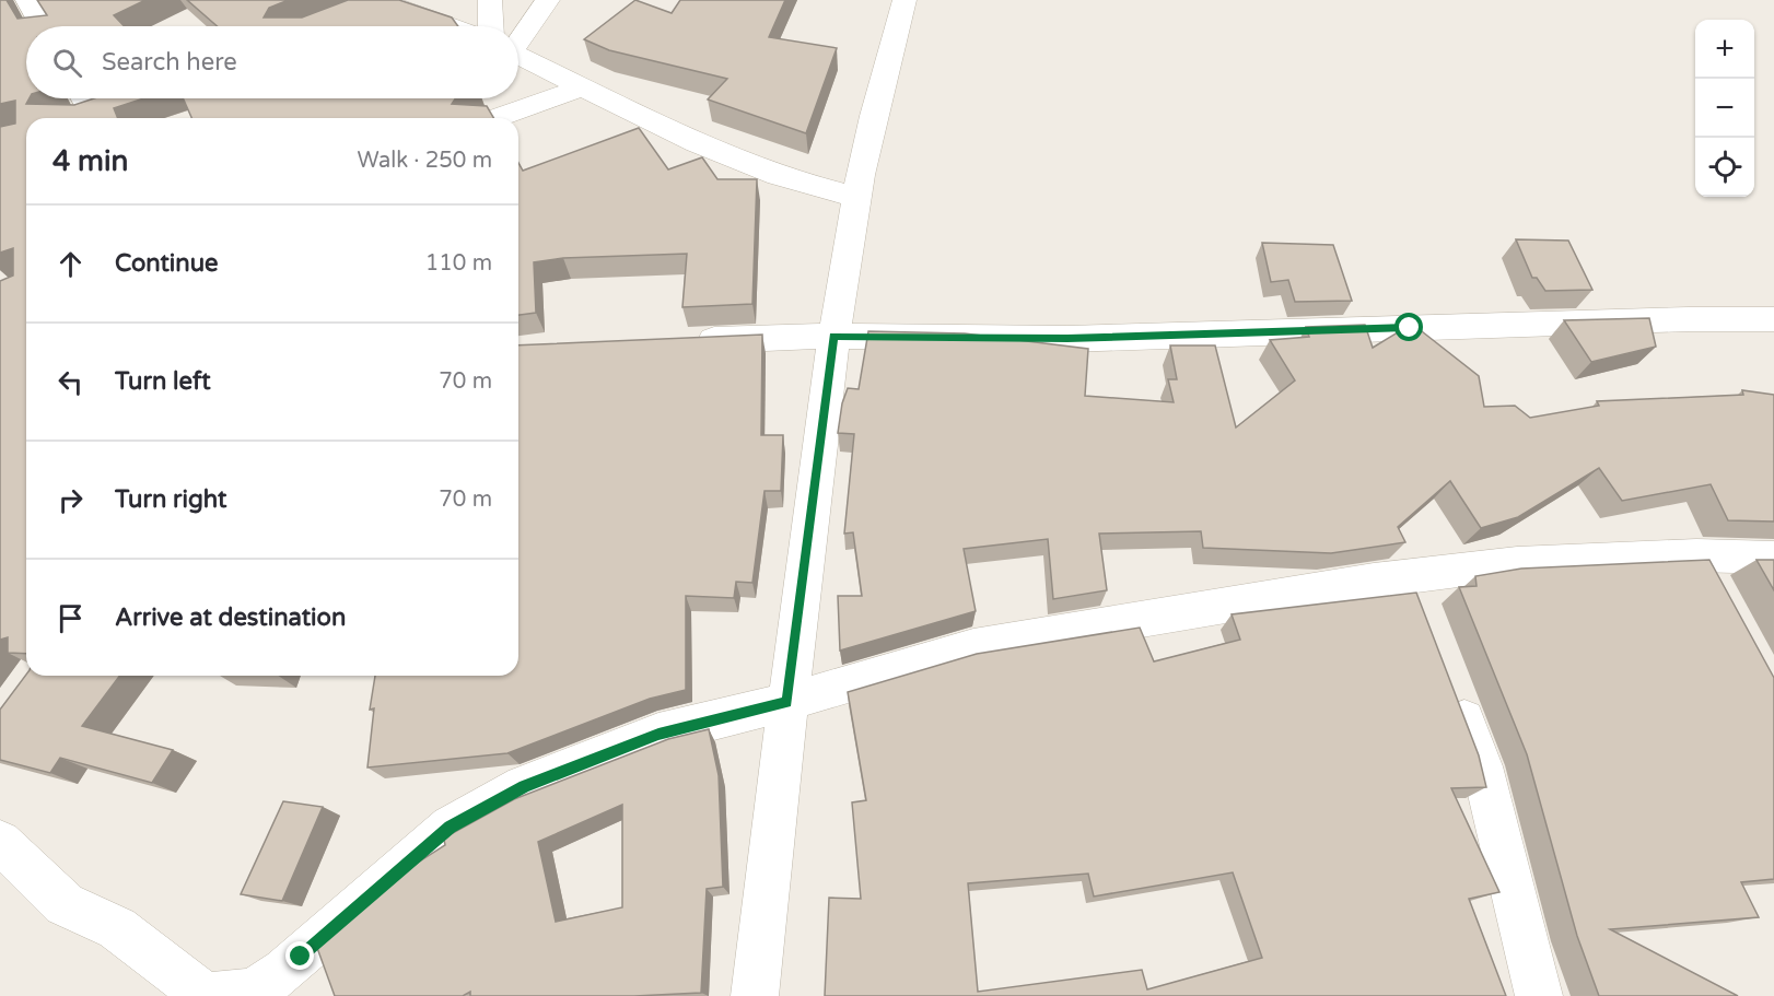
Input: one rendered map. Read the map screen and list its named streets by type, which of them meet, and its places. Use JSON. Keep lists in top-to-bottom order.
{
  "page": {
    "map_buttons": ["+", "−"],
    "search": "Search here",
    "heading": ["4 min", "Walk · 250 m"],
    "list": [
      ["Continue", "110 m"],
      ["Turn left", "70 m"],
      ["Turn right", "70 m"],
      "Arrive at destination"
    ]
  }
}
